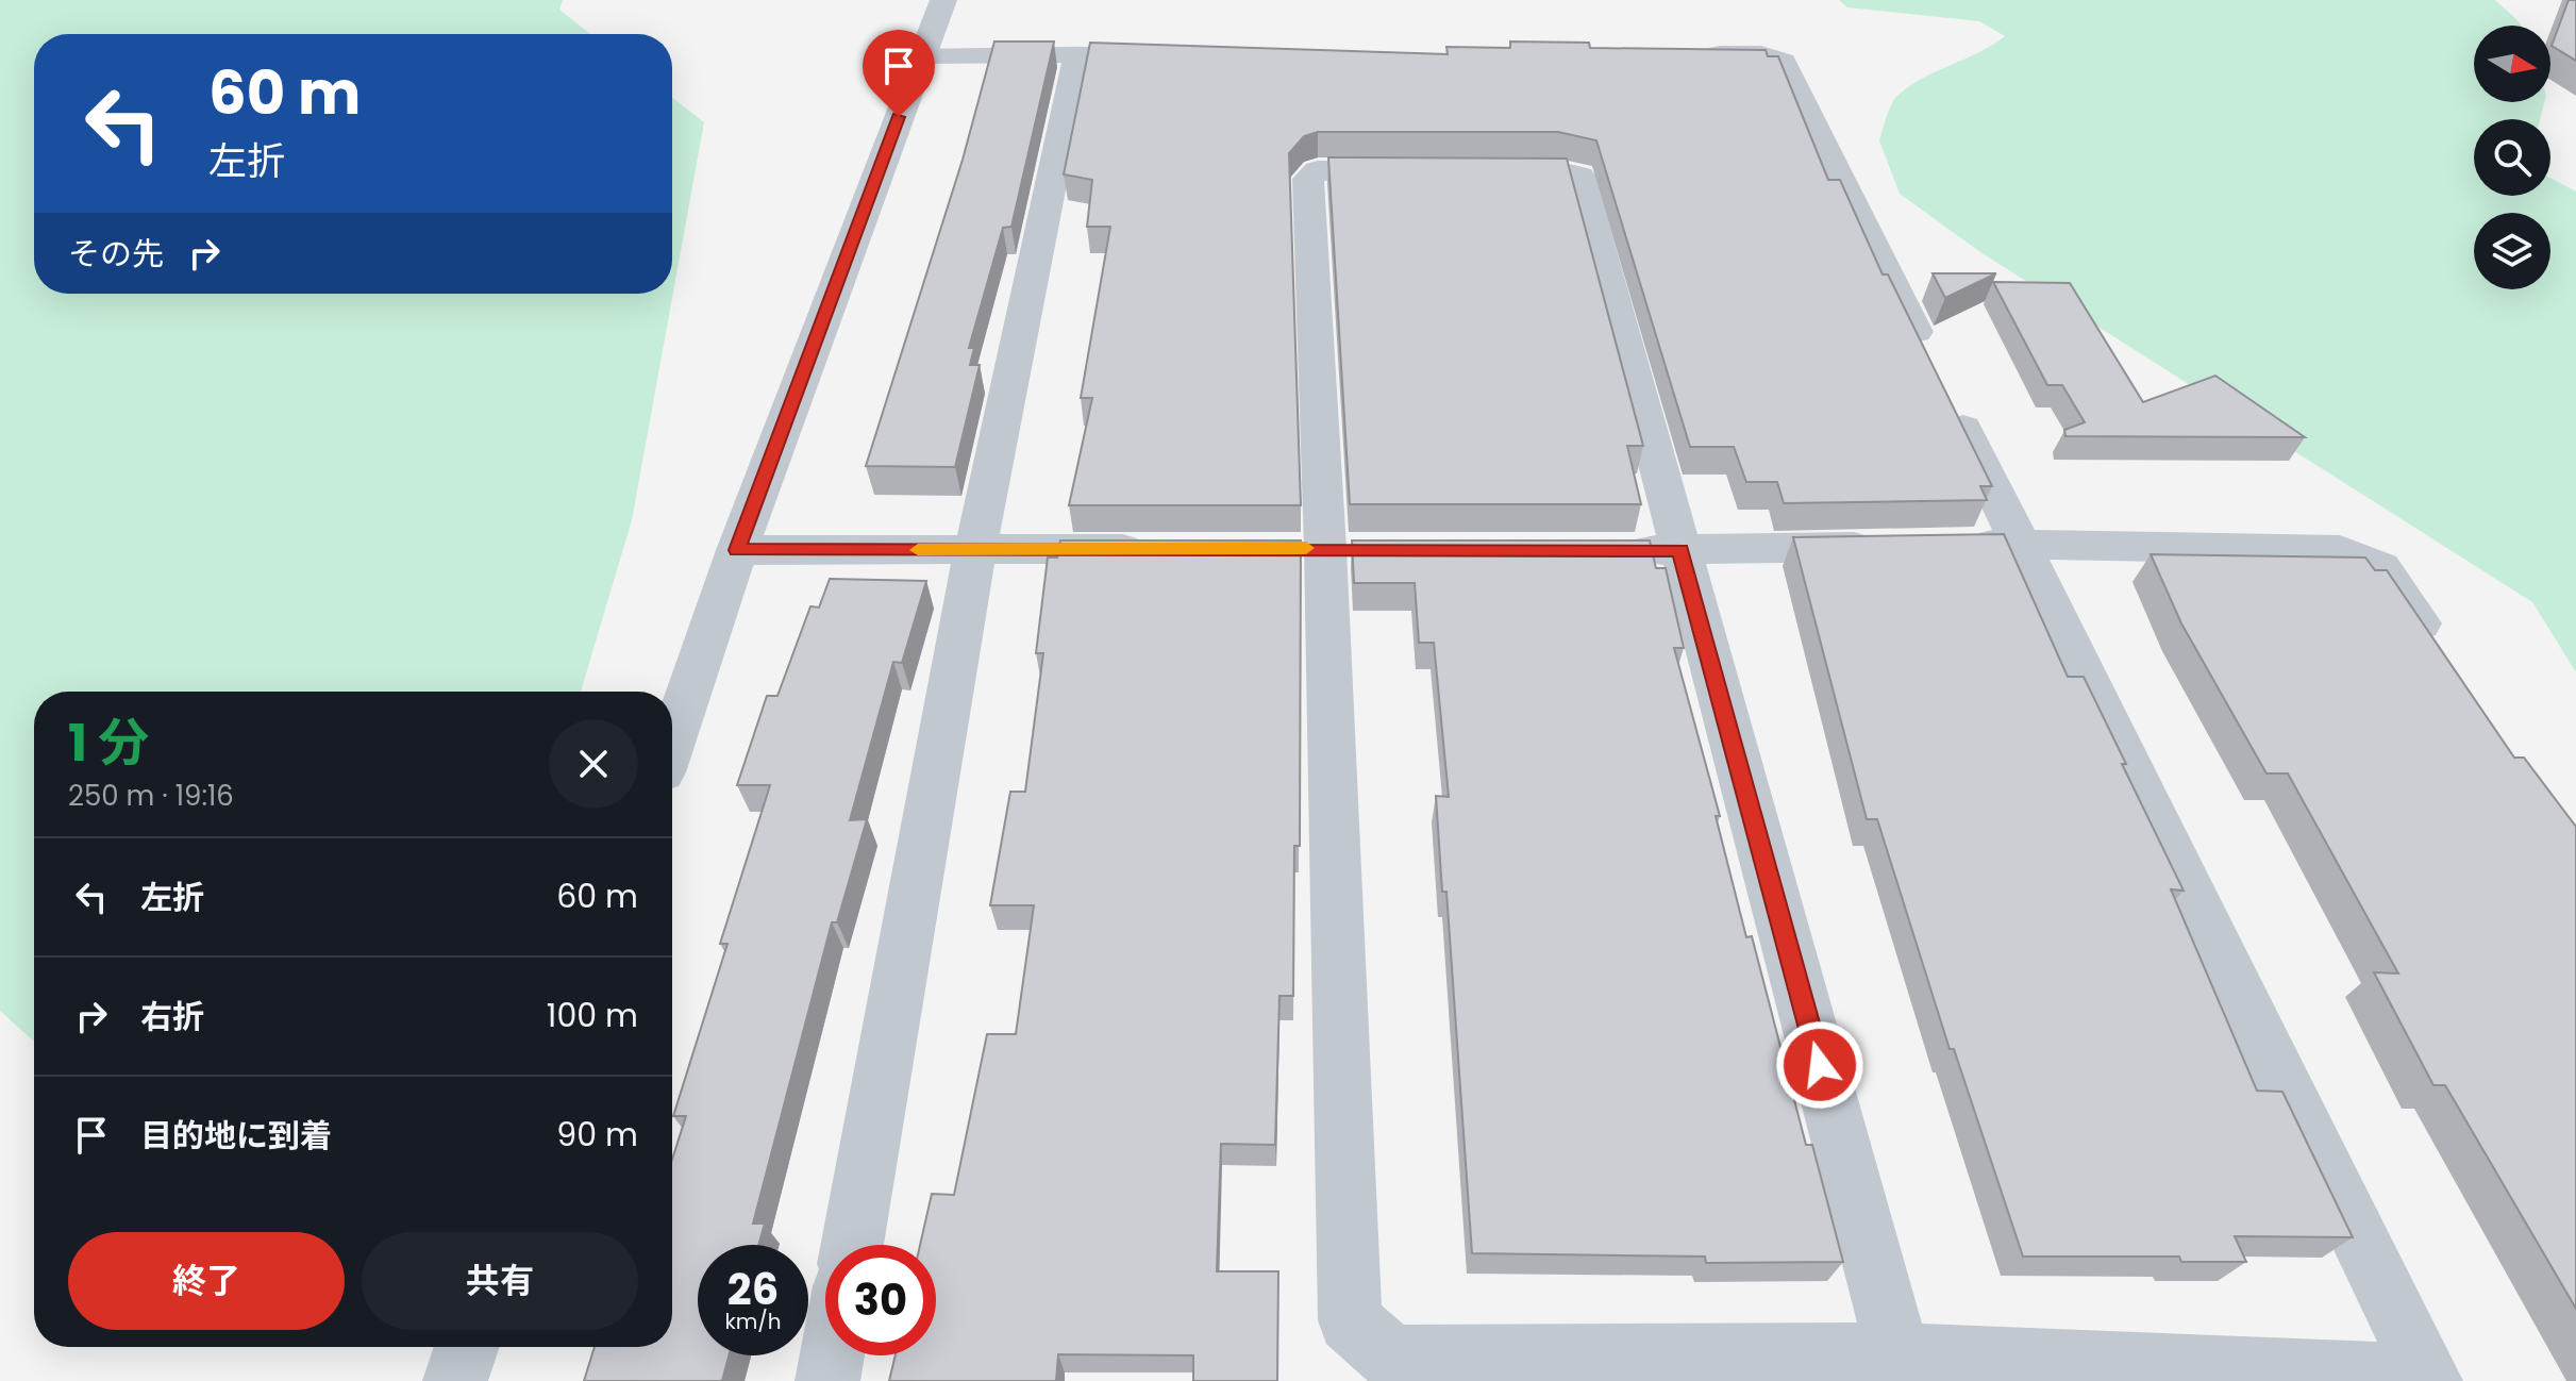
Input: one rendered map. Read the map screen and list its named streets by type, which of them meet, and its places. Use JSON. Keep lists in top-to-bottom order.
{
  "north": "right",
  "page": {
    "turn": ["60 m", "左折"],
    "then": "その先",
    "heading": ["1 分", "250 m · 19:16"],
    "list": [
      {
        "name": "左折",
        "value": "60 m"
      },
      {
        "name": "右折",
        "value": "100 m"
      },
      {
        "name": "目的地に到着",
        "value": "90 m"
      }
    ],
    "buttons": ["終了", "共有"],
    "speed": "26 km/h",
    "limit": "30"
  }
}
